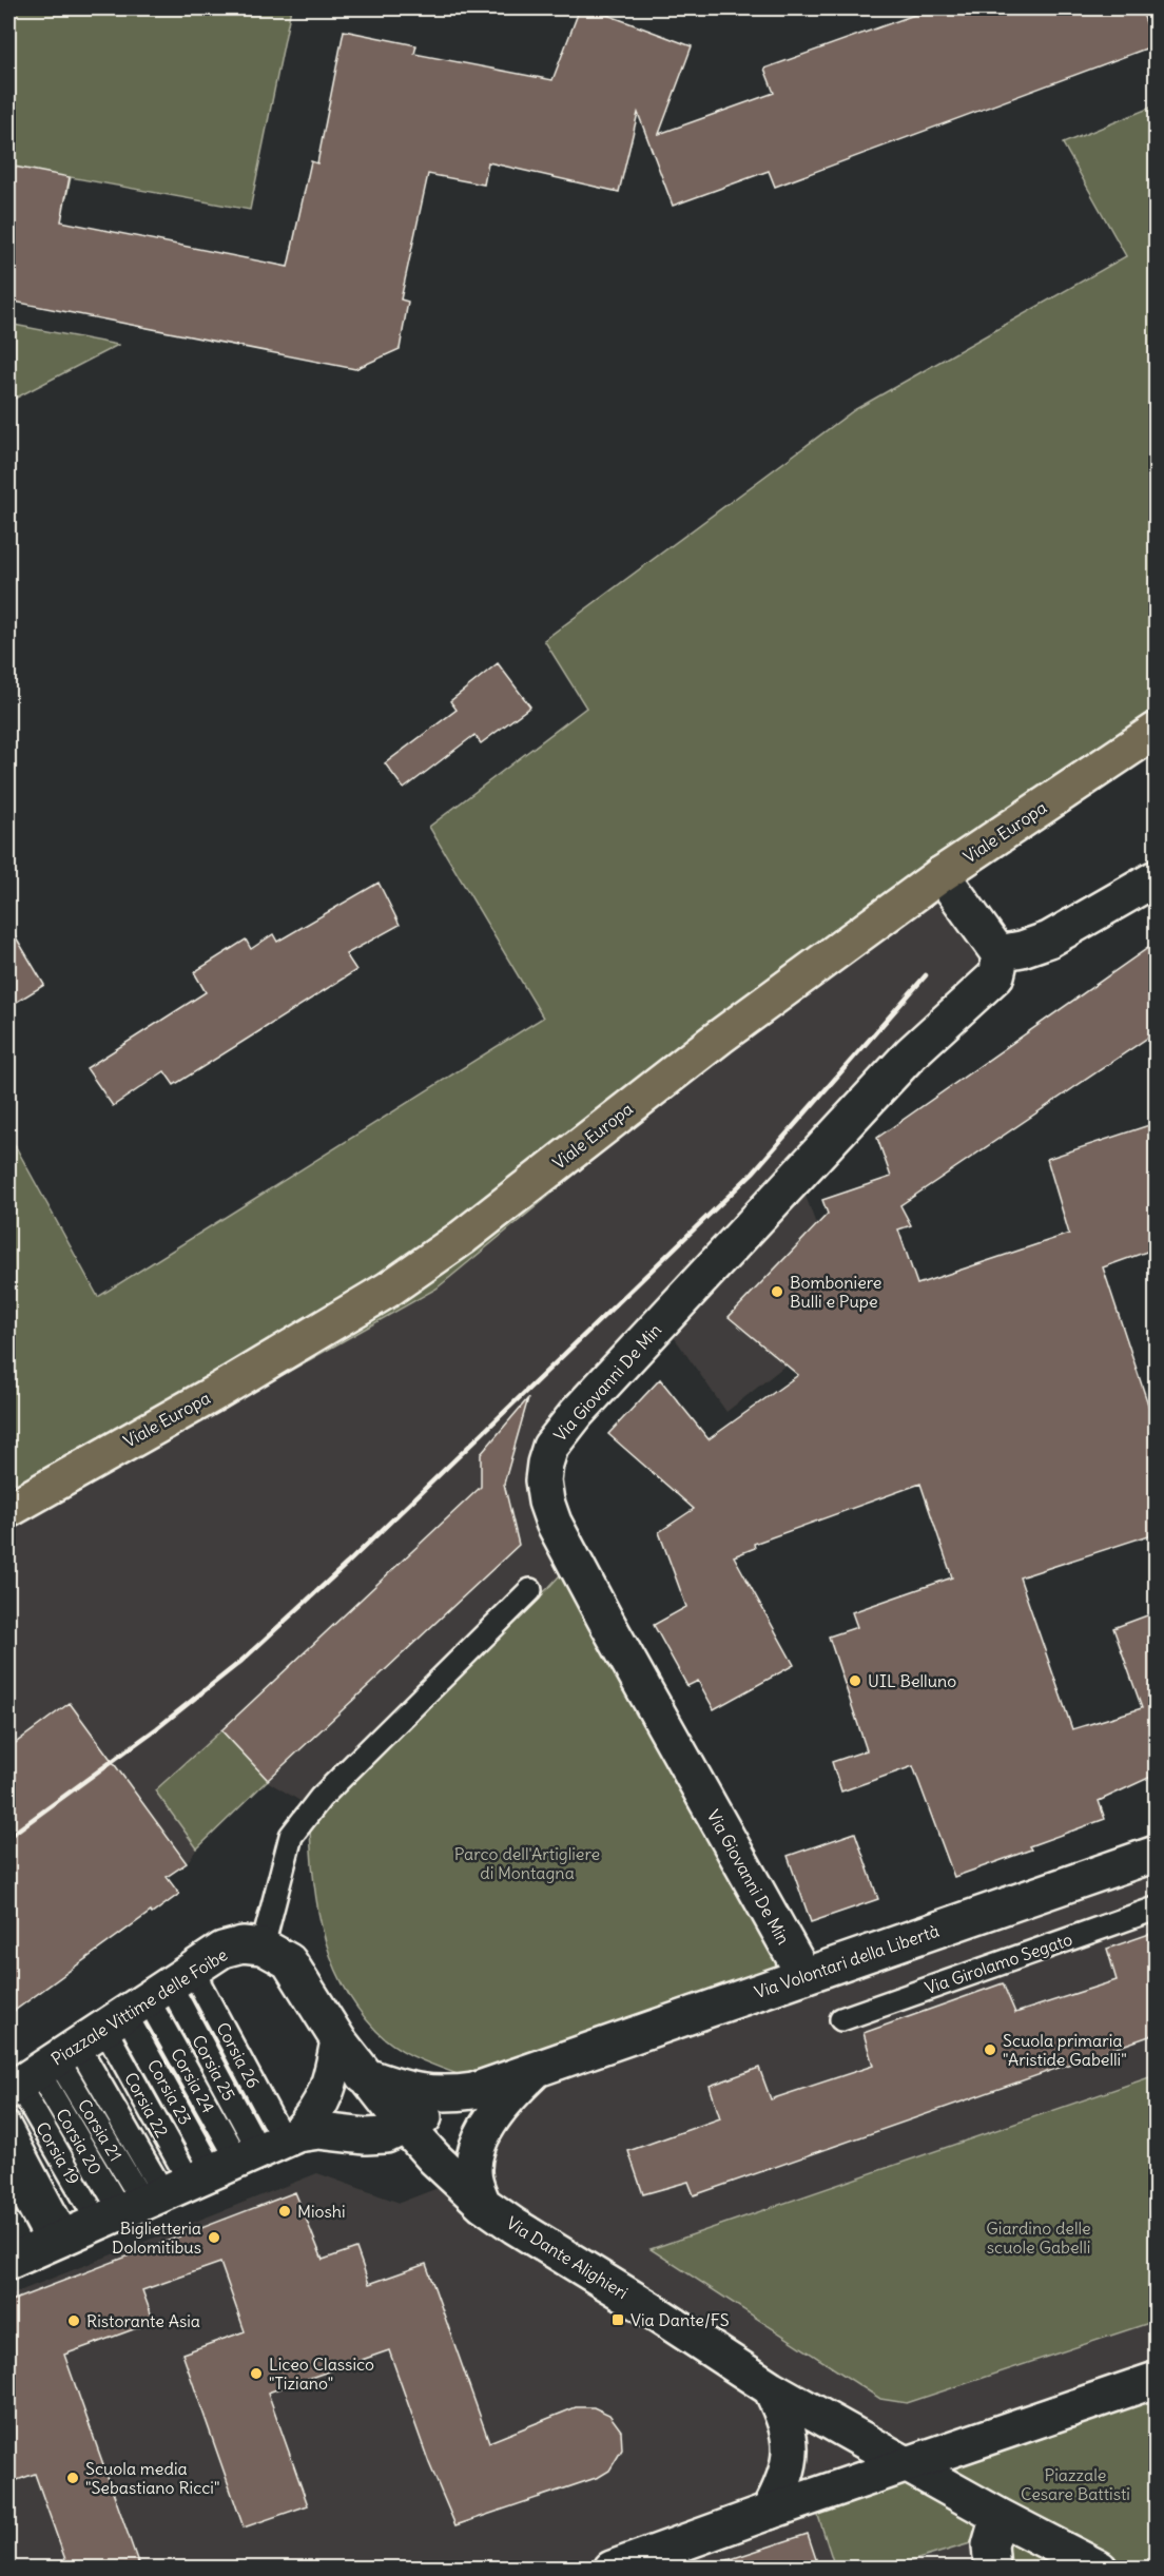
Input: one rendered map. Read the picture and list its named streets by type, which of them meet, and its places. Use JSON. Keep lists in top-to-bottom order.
{
  "streets": {
    "main road": ["Viale Europa"],
    "street": [
      "Via Giovanni De Min",
      "Via Volontari della Libertà",
      "Piazzale Vittime delle Foibe",
      "Via Dante Alighieri"
    ],
    "lane": [
      "Via Girolamo Segato",
      "Corsia 25",
      "Corsia 23",
      "Corsia 21",
      "Corsia 19"
    ]
  },
  "crossings": [
    ["Via Giovanni De Min", "Via Volontari della Libertà"],
    ["Via Volontari della Libertà", "Corsia 25"],
    ["Via Volontari della Libertà", "Corsia 23"],
    ["Via Volontari della Libertà", "Corsia 21"],
    ["Via Volontari della Libertà", "Corsia 19"],
    ["Via Volontari della Libertà", "Via Dante Alighieri"],
    ["Piazzale Vittime delle Foibe", "Corsia 25"],
    ["Piazzale Vittime delle Foibe", "Corsia 23"],
    ["Piazzale Vittime delle Foibe", "Corsia 21"],
    ["Piazzale Vittime delle Foibe", "Corsia 19"],
    ["Corsia 25", "Corsia 23"],
    ["Corsia 25", "Corsia 21"],
    ["Corsia 25", "Corsia 19"],
    ["Corsia 23", "Corsia 21"],
    ["Corsia 23", "Corsia 19"],
    ["Corsia 21", "Corsia 19"]
  ],
  "parks": ["Parco dell'Artigliere di Montagna", "Giardino delle scuole Gabelli", "Piazzale Cesare Battisti"],
  "places": {
    "other": [
      "Bomboniere Bulli e Pupe",
      "UIL Belluno",
      "Scuola primaria \"Aristide Gabelli\"",
      "Mioshi",
      "Biglietteria Dolomitibus",
      "Ristorante Asia",
      "Liceo Classico \"Tiziano\"",
      "Scuola media \"Sebastiano Ricci\""
    ],
    "transit": ["Via Dante/FS"]
  }
}
